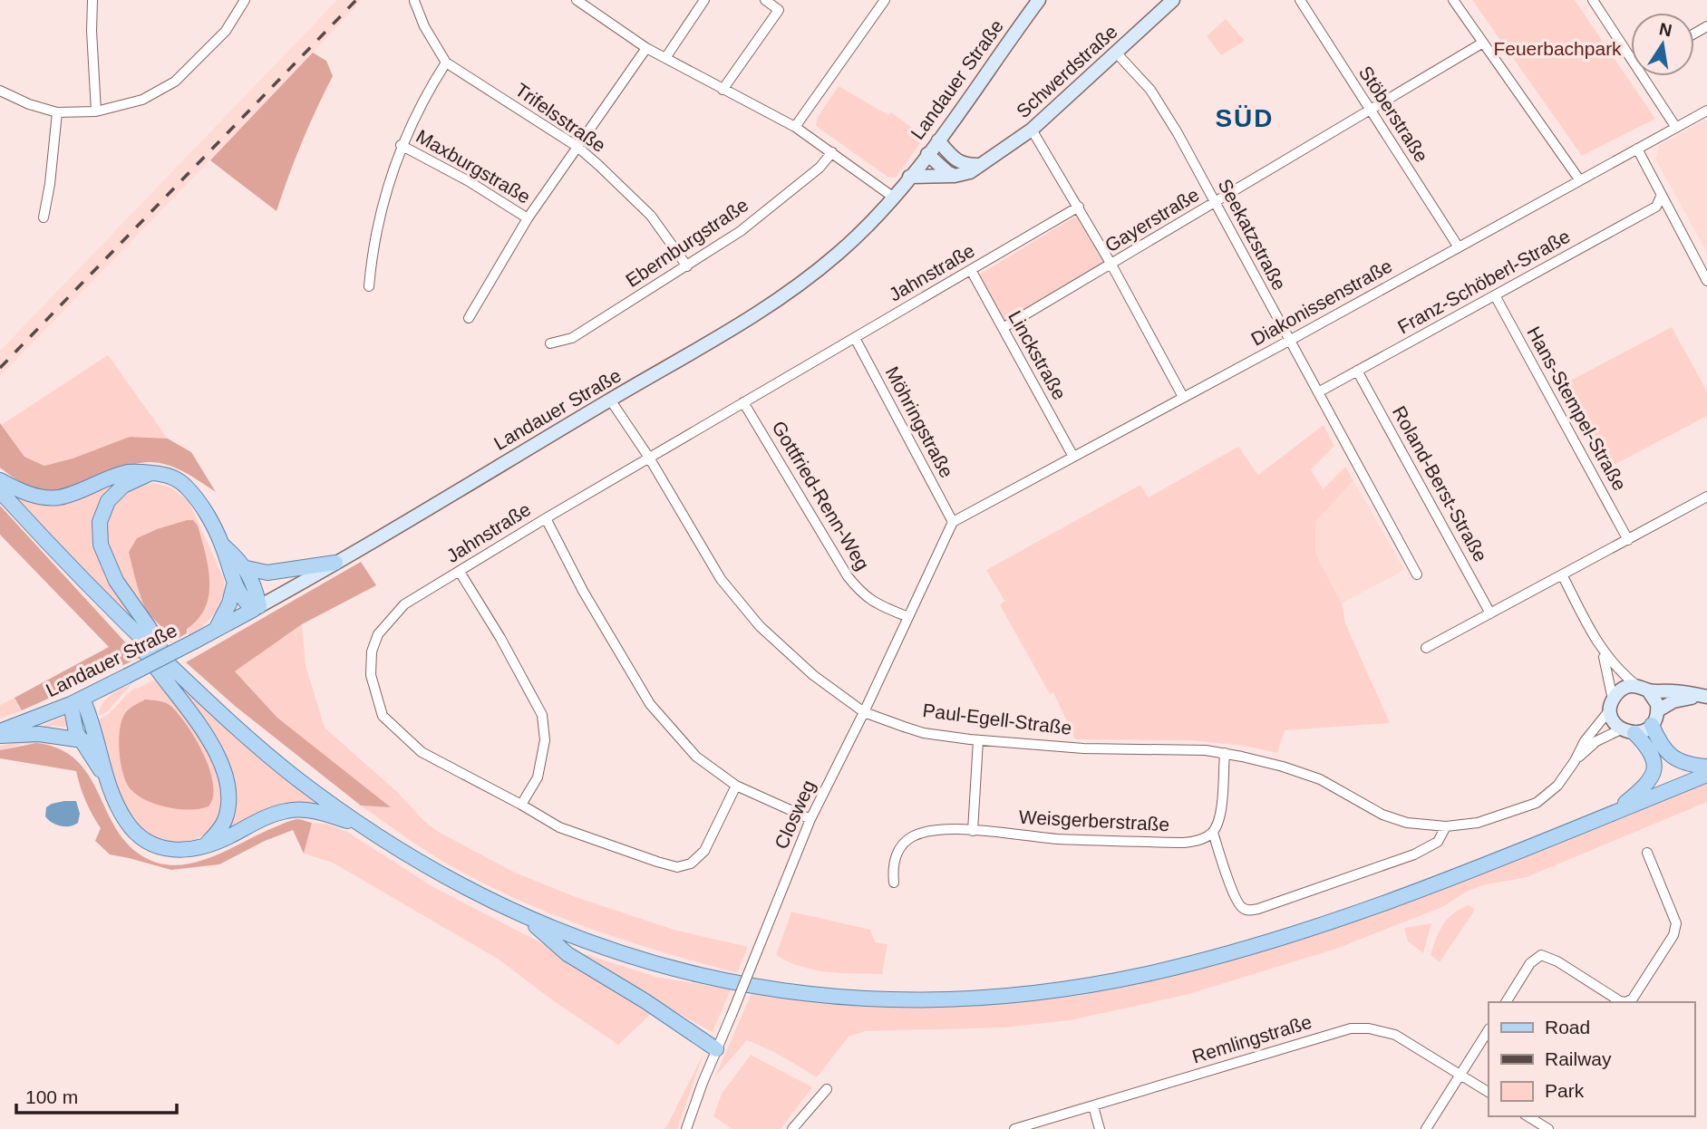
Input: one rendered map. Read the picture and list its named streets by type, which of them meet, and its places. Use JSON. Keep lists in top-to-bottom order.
{
  "streets": {
    "main road": ["Schwerdstraße", "Landauer Straße", "Paul-Egell-Straße"],
    "street": [
      "Stöberstraße",
      "Trifelsstraße",
      "Maxburgstraße",
      "Gayerstraße",
      "Seekatzstraße",
      "Ebernburgstraße",
      "Jahnstraße",
      "Franz-Schöberl-Straße",
      "Diakonissenstraße",
      "Linckstraße",
      "Hans-Stempel-Straße",
      "Möhringstraße",
      "Roland-Berst-Straße",
      "Gottfried-Renn-Weg",
      "Closweg",
      "Weisgerberstraße",
      "Remlingstraße"
    ]
  },
  "crossings": [
    ["Schwerdstraße", "Landauer Straße"],
    ["Schwerdstraße", "Seekatzstraße"],
    ["Landauer Straße", "Paul-Egell-Straße"],
    ["Stöberstraße", "Gayerstraße"],
    ["Stöberstraße", "Diakonissenstraße"],
    ["Trifelsstraße", "Ebernburgstraße"],
    ["Gayerstraße", "Seekatzstraße"],
    ["Gayerstraße", "Linckstraße"],
    ["Seekatzstraße", "Franz-Schöberl-Straße"],
    ["Seekatzstraße", "Diakonissenstraße"],
    ["Jahnstraße", "Linckstraße"],
    ["Jahnstraße", "Möhringstraße"],
    ["Jahnstraße", "Gottfried-Renn-Weg"],
    ["Jahnstraße", "Paul-Egell-Straße"],
    ["Franz-Schöberl-Straße", "Hans-Stempel-Straße"],
    ["Franz-Schöberl-Straße", "Roland-Berst-Straße"],
    ["Diakonissenstraße", "Linckstraße"],
    ["Diakonissenstraße", "Möhringstraße"],
    ["Diakonissenstraße", "Closweg"],
    ["Möhringstraße", "Closweg"],
    ["Gottfried-Renn-Weg", "Closweg"],
    ["Paul-Egell-Straße", "Closweg"]
  ],
  "districts": ["SÜD"],
  "parks": ["Feuerbachpark"],
  "legend": ["Road", "Railway", "Park"],
  "scale_bar": "100 m",
  "north": "top"
}
